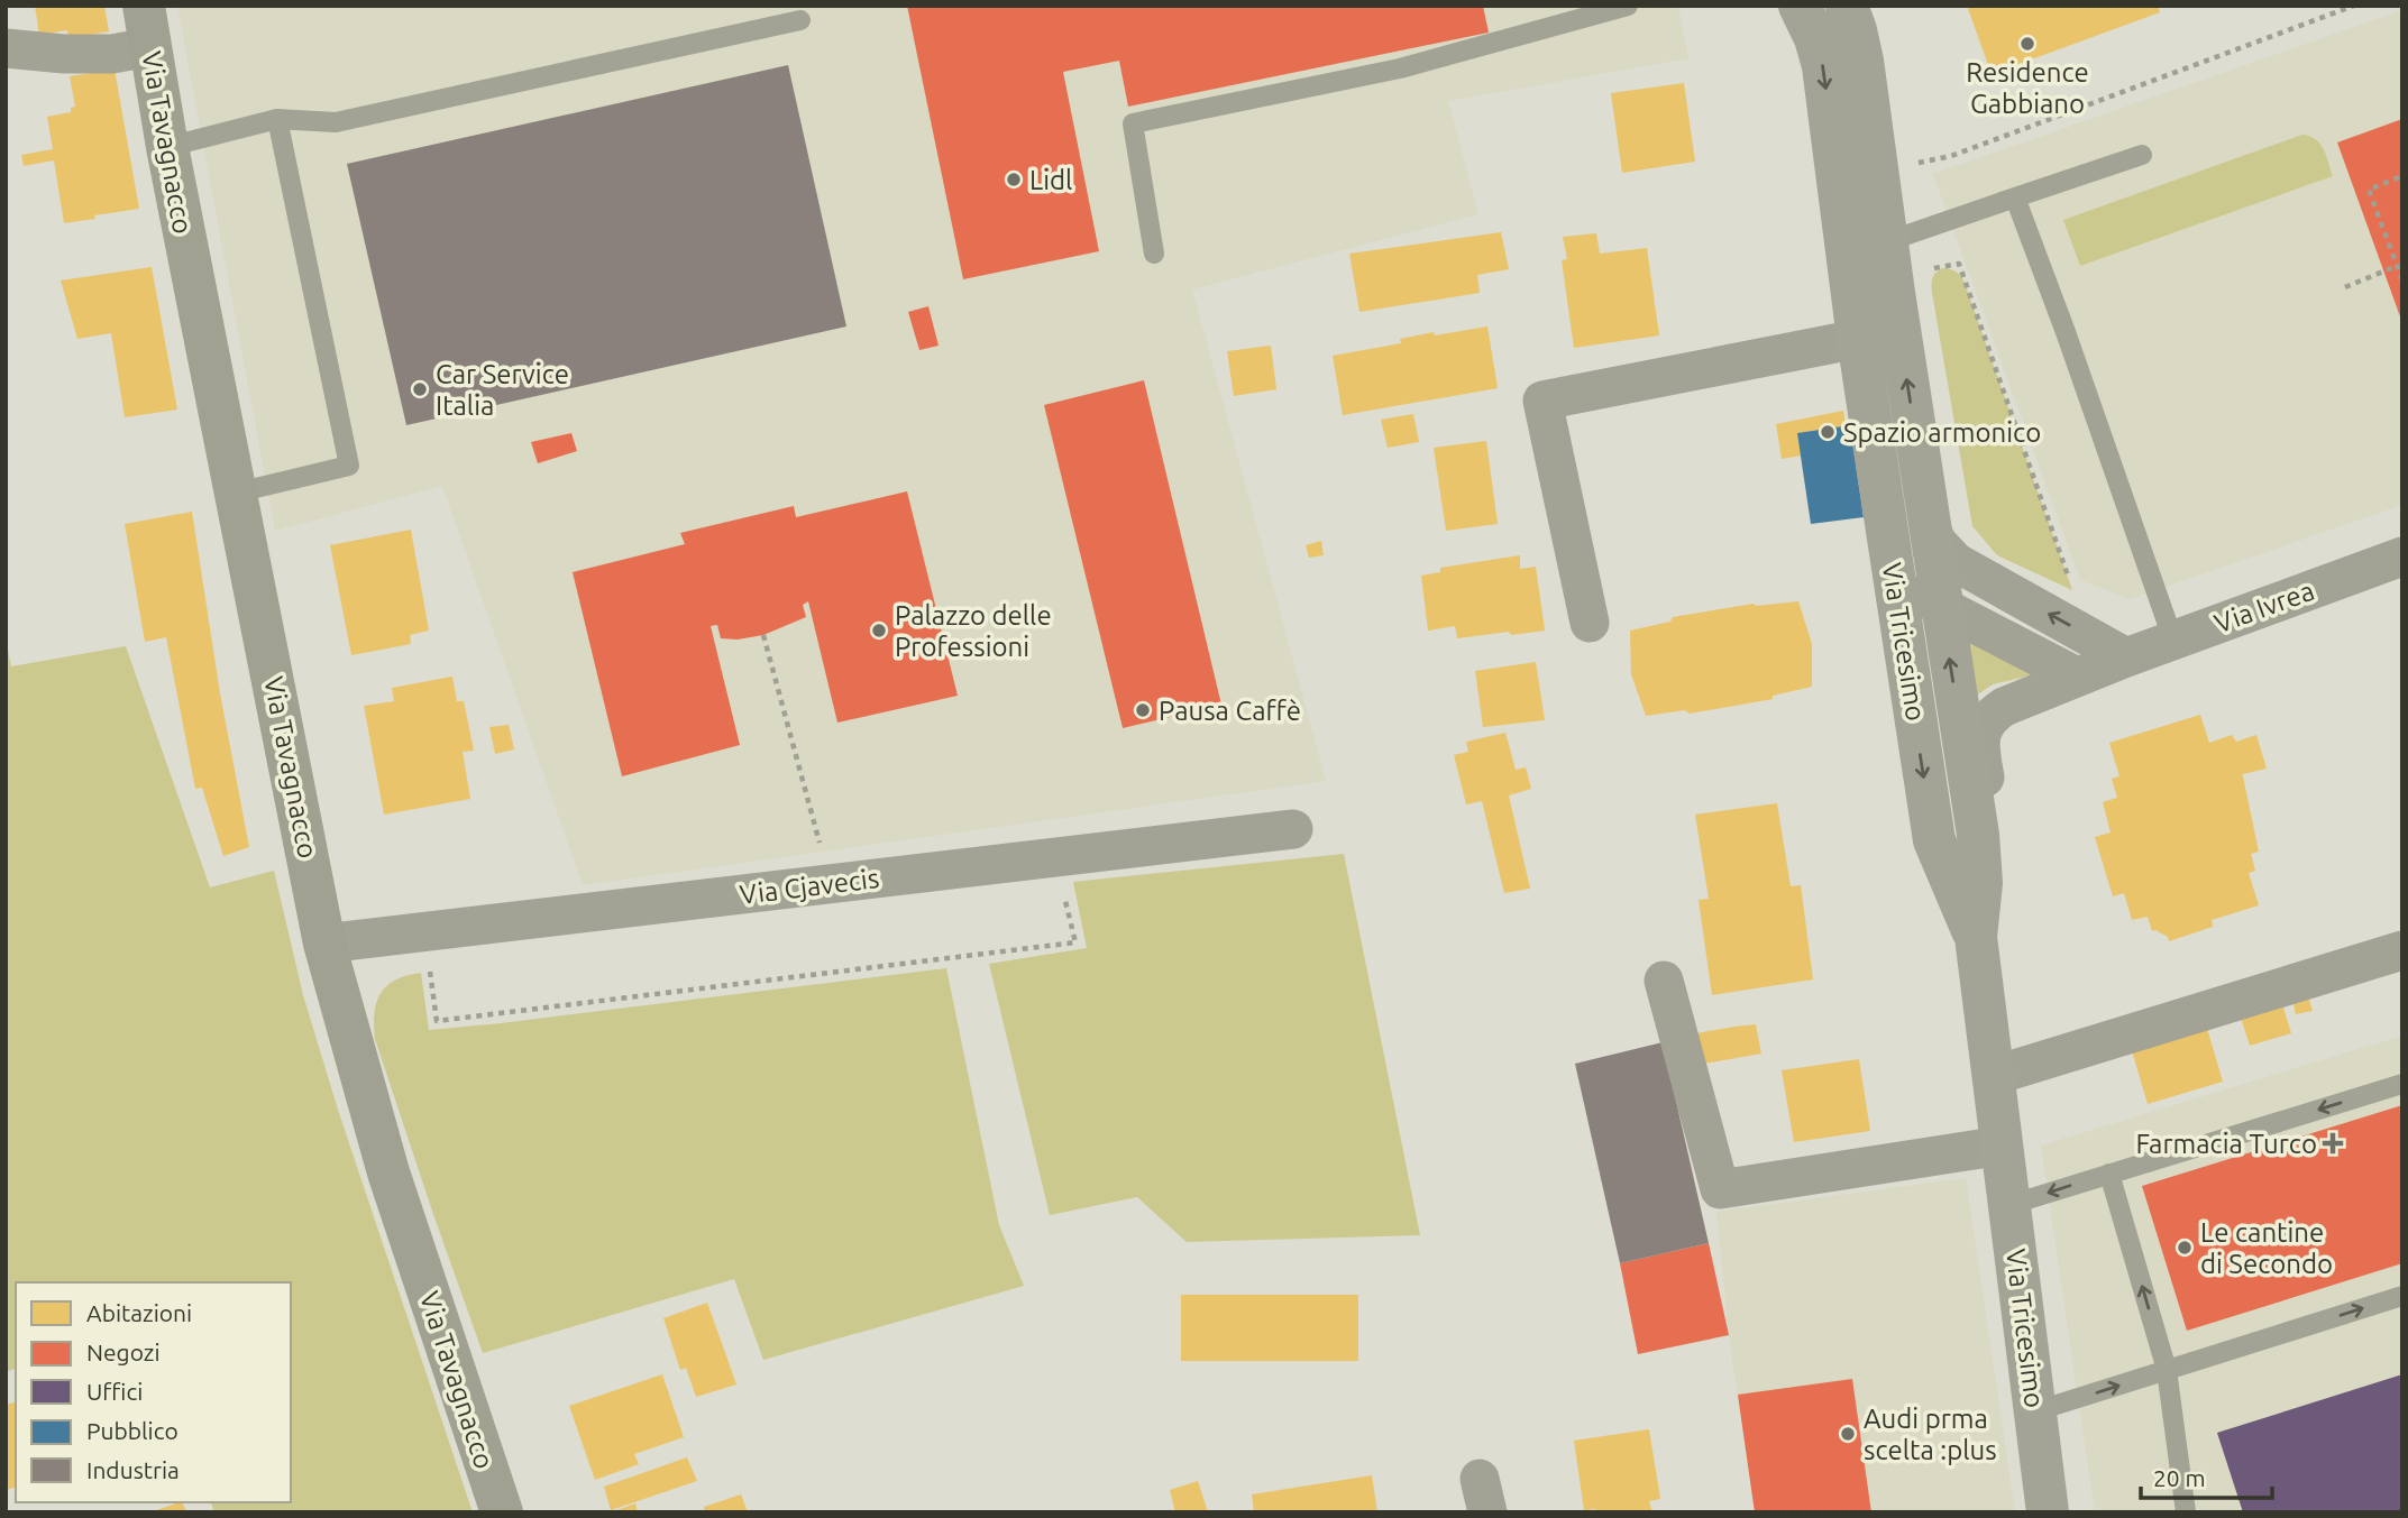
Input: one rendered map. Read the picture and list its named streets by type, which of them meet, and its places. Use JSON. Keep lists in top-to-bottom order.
{
  "streets": {
    "main road": ["Via Tricesimo"],
    "street": ["Via Tavagnacco", "Via Ivrea", "Via Cjavecis"]
  },
  "crossings": [
    ["Via Tavagnacco", "Via Cjavecis"],
    ["Via Ivrea", "Via Tricesimo"]
  ],
  "places": {
    "other": [
      "Residence Gabbiano",
      "Lidl",
      "Car Service Italia",
      "Spazio armonico",
      "Palazzo delle Professioni",
      "Pausa Caffè",
      "Le cantine di Secondo",
      "Audi prma scelta :plus"
    ],
    "health": ["Farmacia Turco"]
  },
  "legend": [
    "Abitazioni",
    "Negozi",
    "Uffici",
    "Pubblico",
    "Industria"
  ],
  "scale_bar": "20 m"
}
